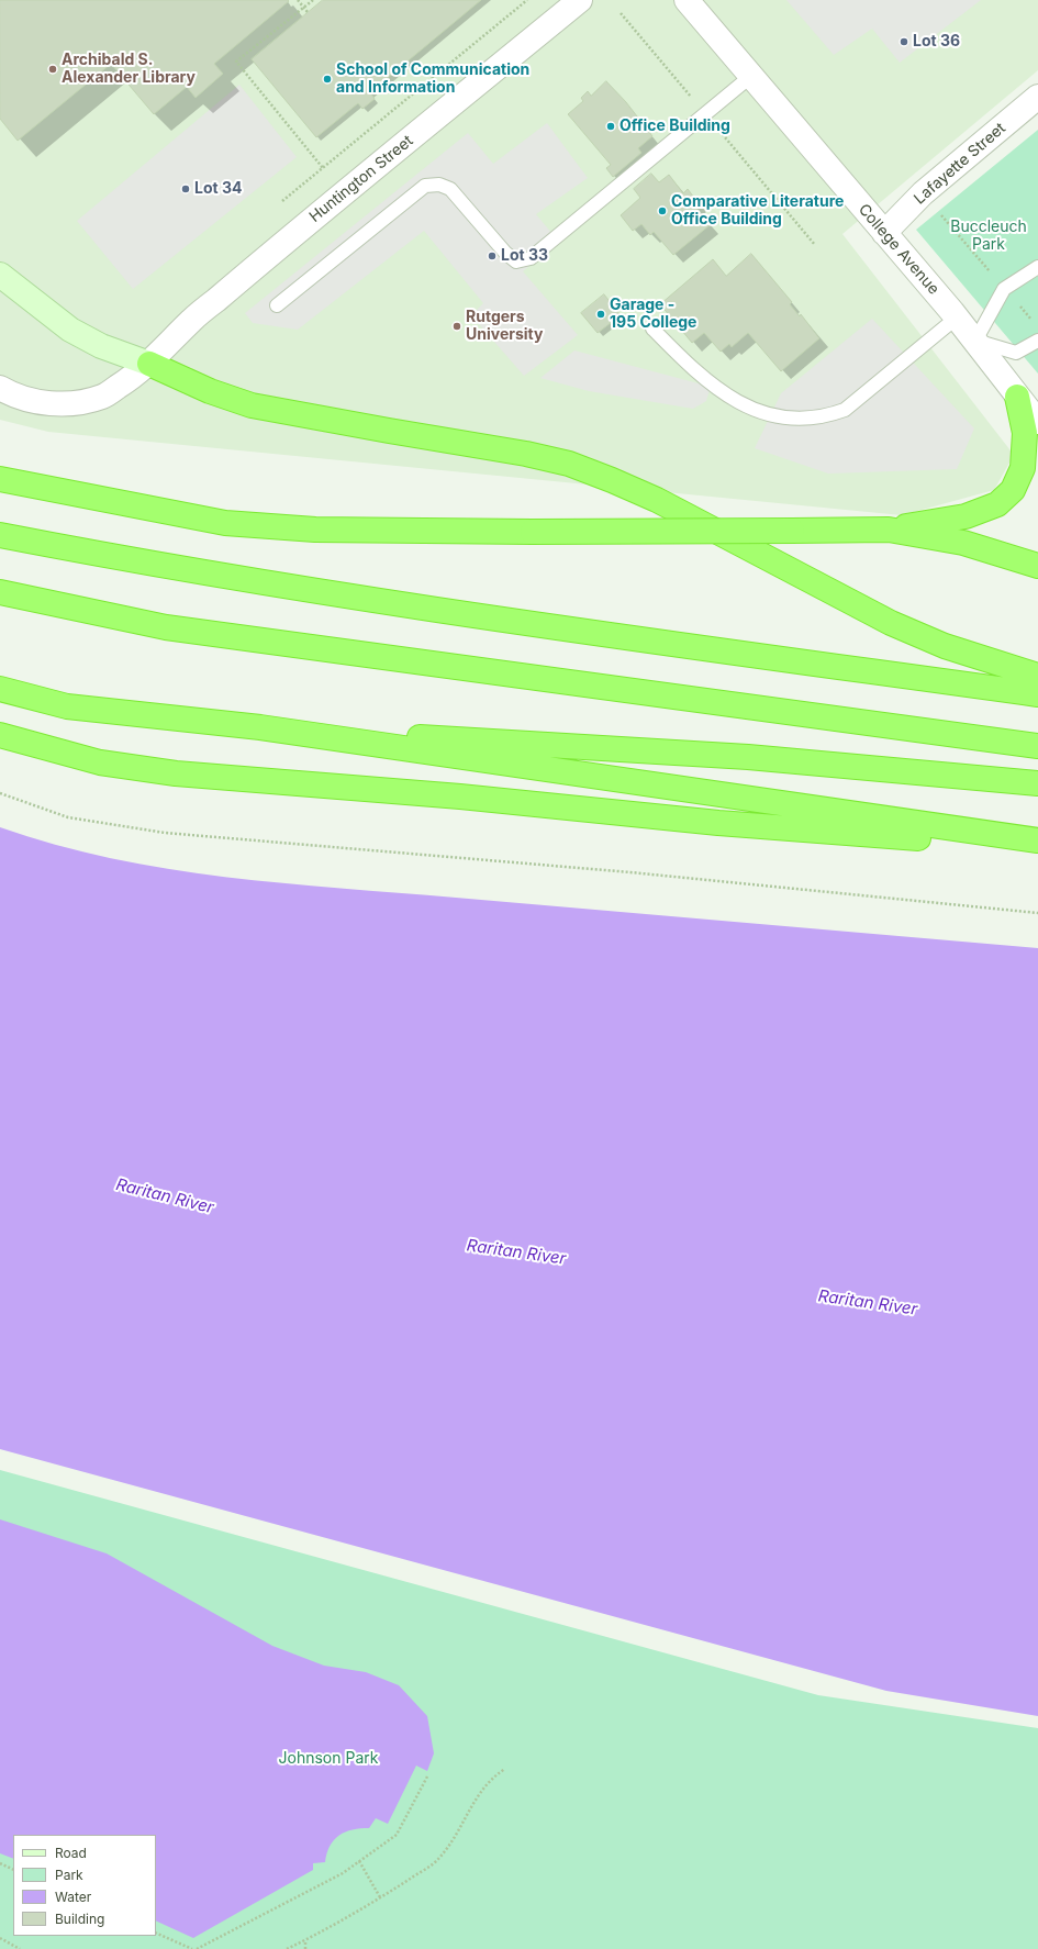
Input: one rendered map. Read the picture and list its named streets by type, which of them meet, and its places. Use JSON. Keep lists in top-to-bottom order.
{
  "streets": {
    "street": ["Lafayette Street", "Huntington Street", "College Avenue"]
  },
  "crossings": [
    ["Lafayette Street", "College Avenue"]
  ],
  "water": ["Raritan River"],
  "parks": ["Buccleuch Park", "Johnson Park"],
  "places": [
    "Lot 36",
    "Archibald S. Alexander Library",
    "School of Communication and Information",
    "Office Building",
    "Lot 34",
    "Comparative Literature Office Building",
    "Lot 33",
    "Garage - 195 College",
    "Rutgers University"
  ],
  "legend": [
    "Road",
    "Park",
    "Water",
    "Building"
  ]
}
